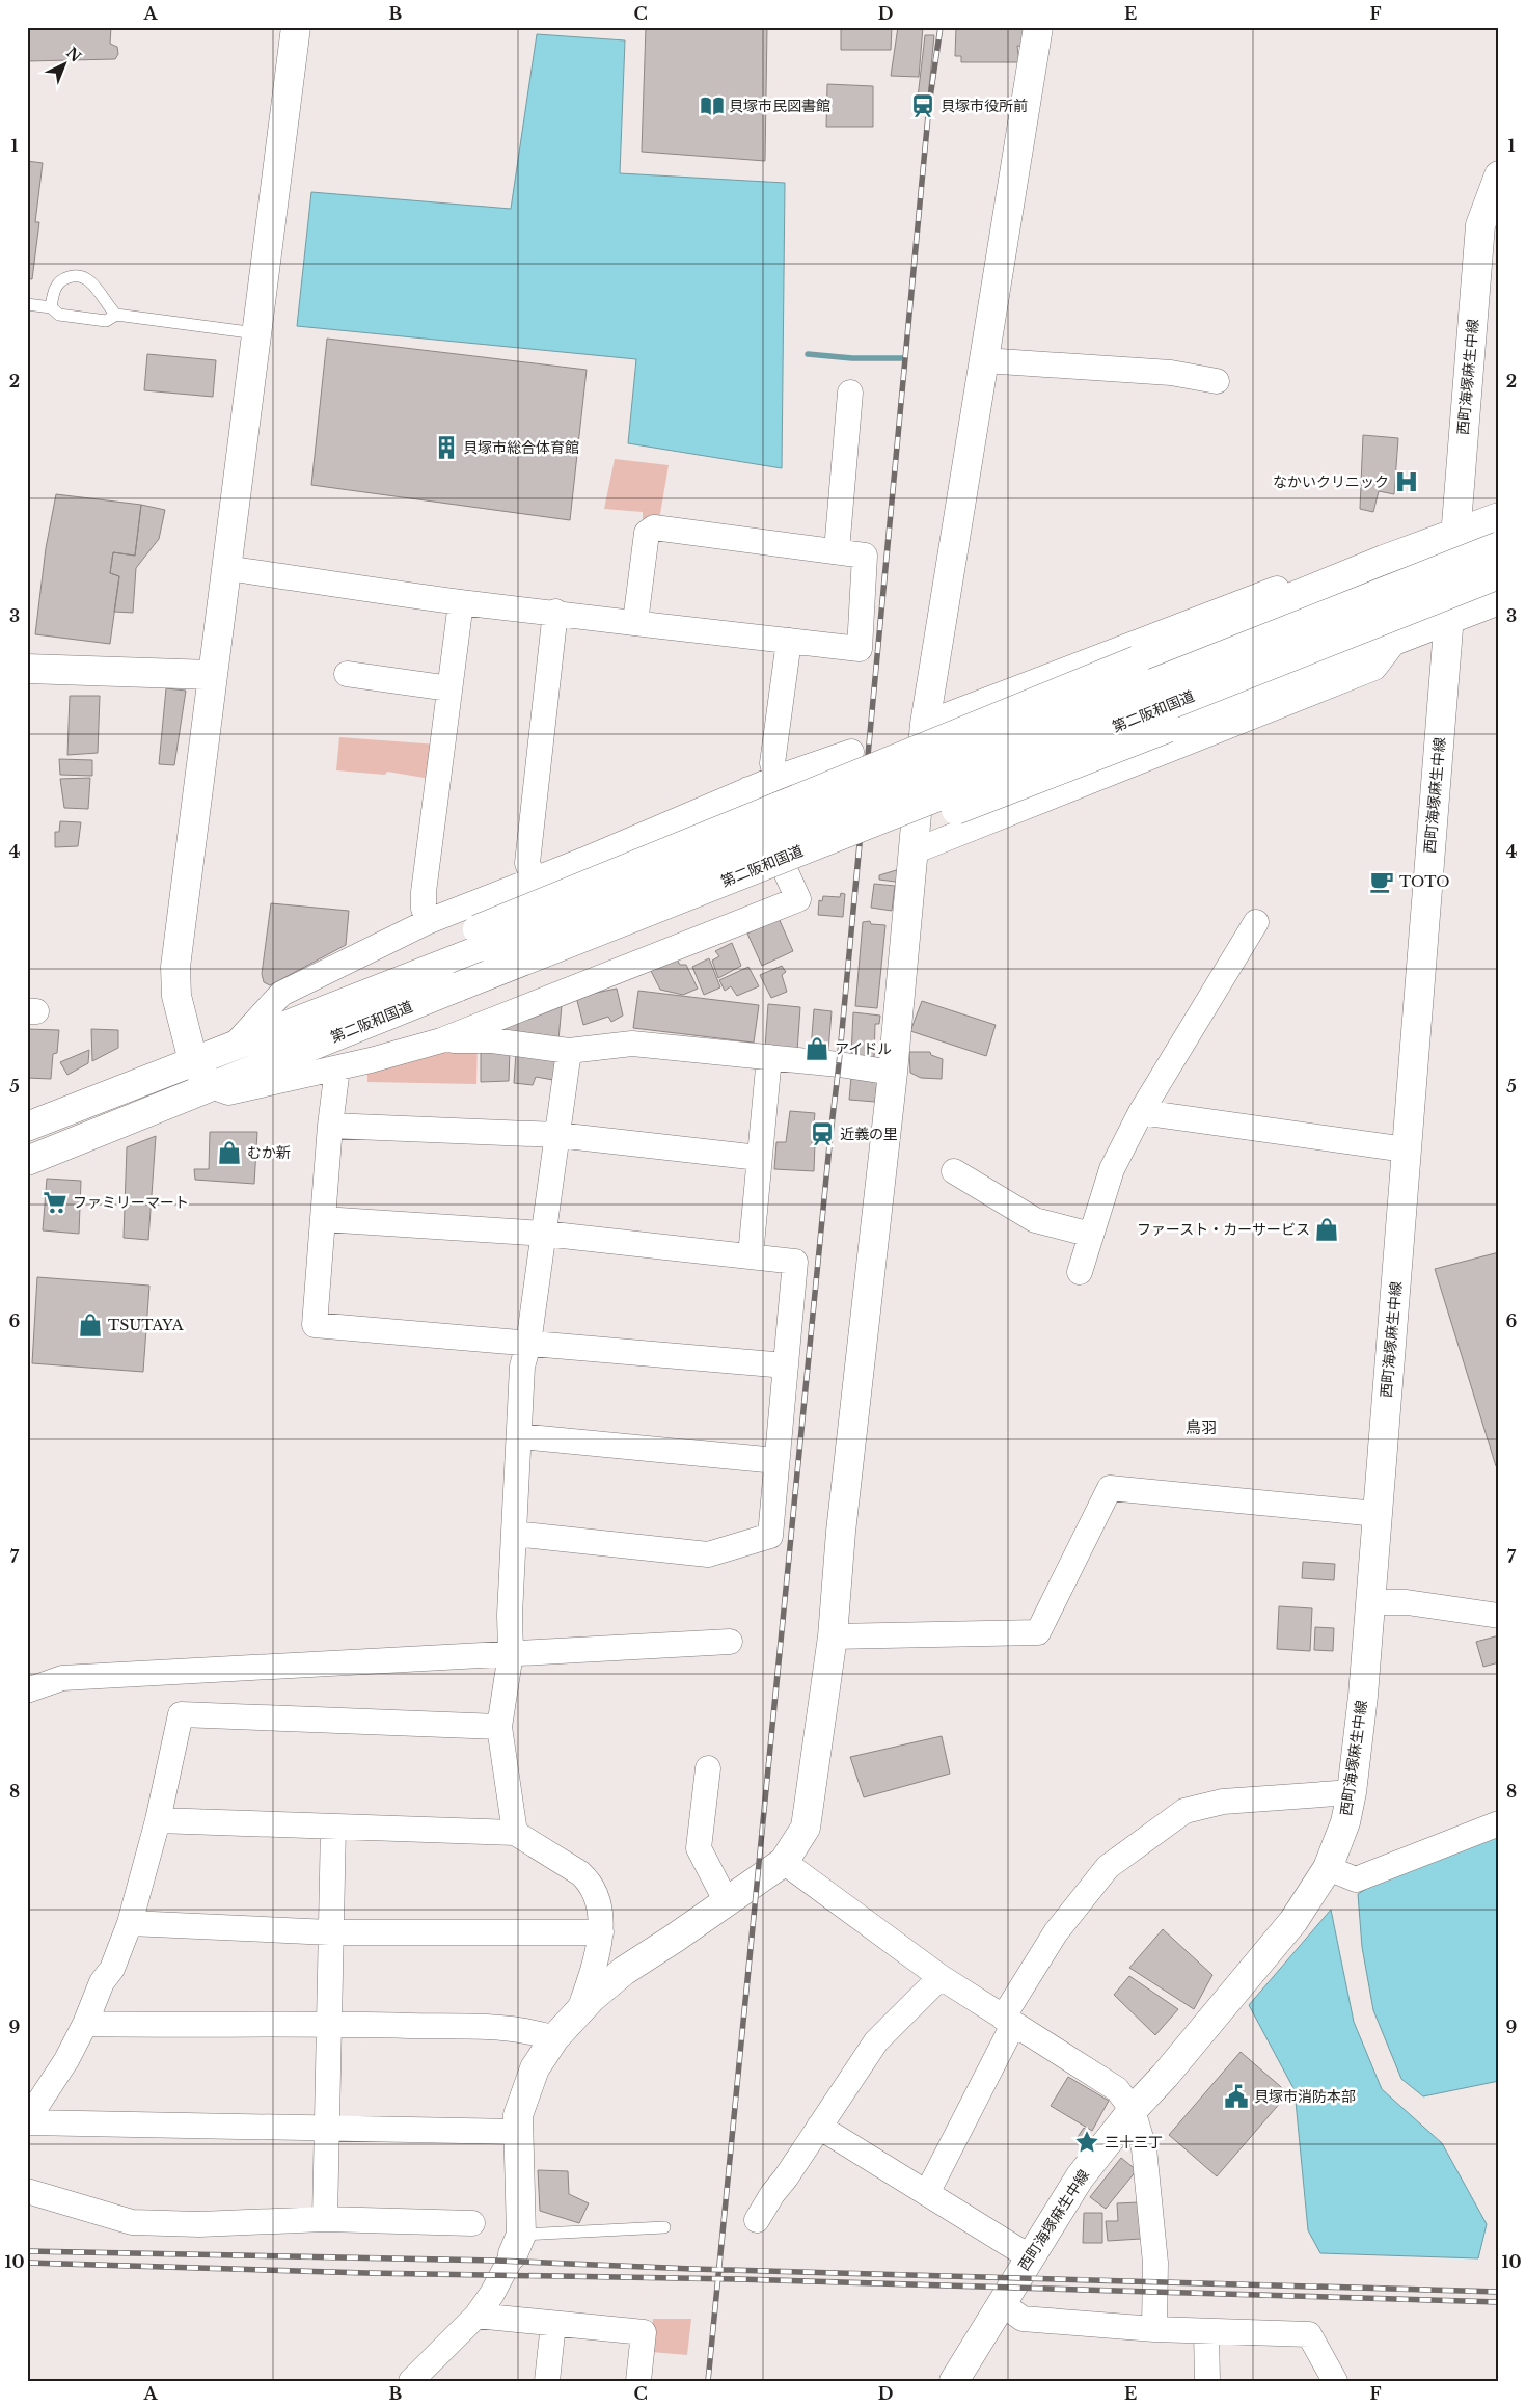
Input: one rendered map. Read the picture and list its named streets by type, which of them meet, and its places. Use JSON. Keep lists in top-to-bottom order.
{
  "streets": {
    "main road": ["西町海塚麻生中線", "第二阪和国道"]
  },
  "districts": ["鳥羽"],
  "places": {
    "library": ["貝塚市民図書館"],
    "station": ["貝塚市役所前", "近義の里"],
    "building": ["貝塚市総合体育館"],
    "hospital": ["なかいクリニック"],
    "cafe": ["TOTO"],
    "shop": [
      "アイドル",
      "むか新",
      "ファースト・カーサービス",
      "TSUTAYA"
    ],
    "supermarket": ["ファミリーマート"],
    "public building": ["貝塚市消防本部"],
    "place": ["三十三丁"]
  },
  "north": "top right",
  "grid": {
    "columns": [
      "A",
      "B",
      "C",
      "D",
      "E",
      "F"
    ],
    "rows": [
      "1",
      "2",
      "3",
      "4",
      "5",
      "6",
      "7",
      "8",
      "9",
      "10"
    ]
  }
}
